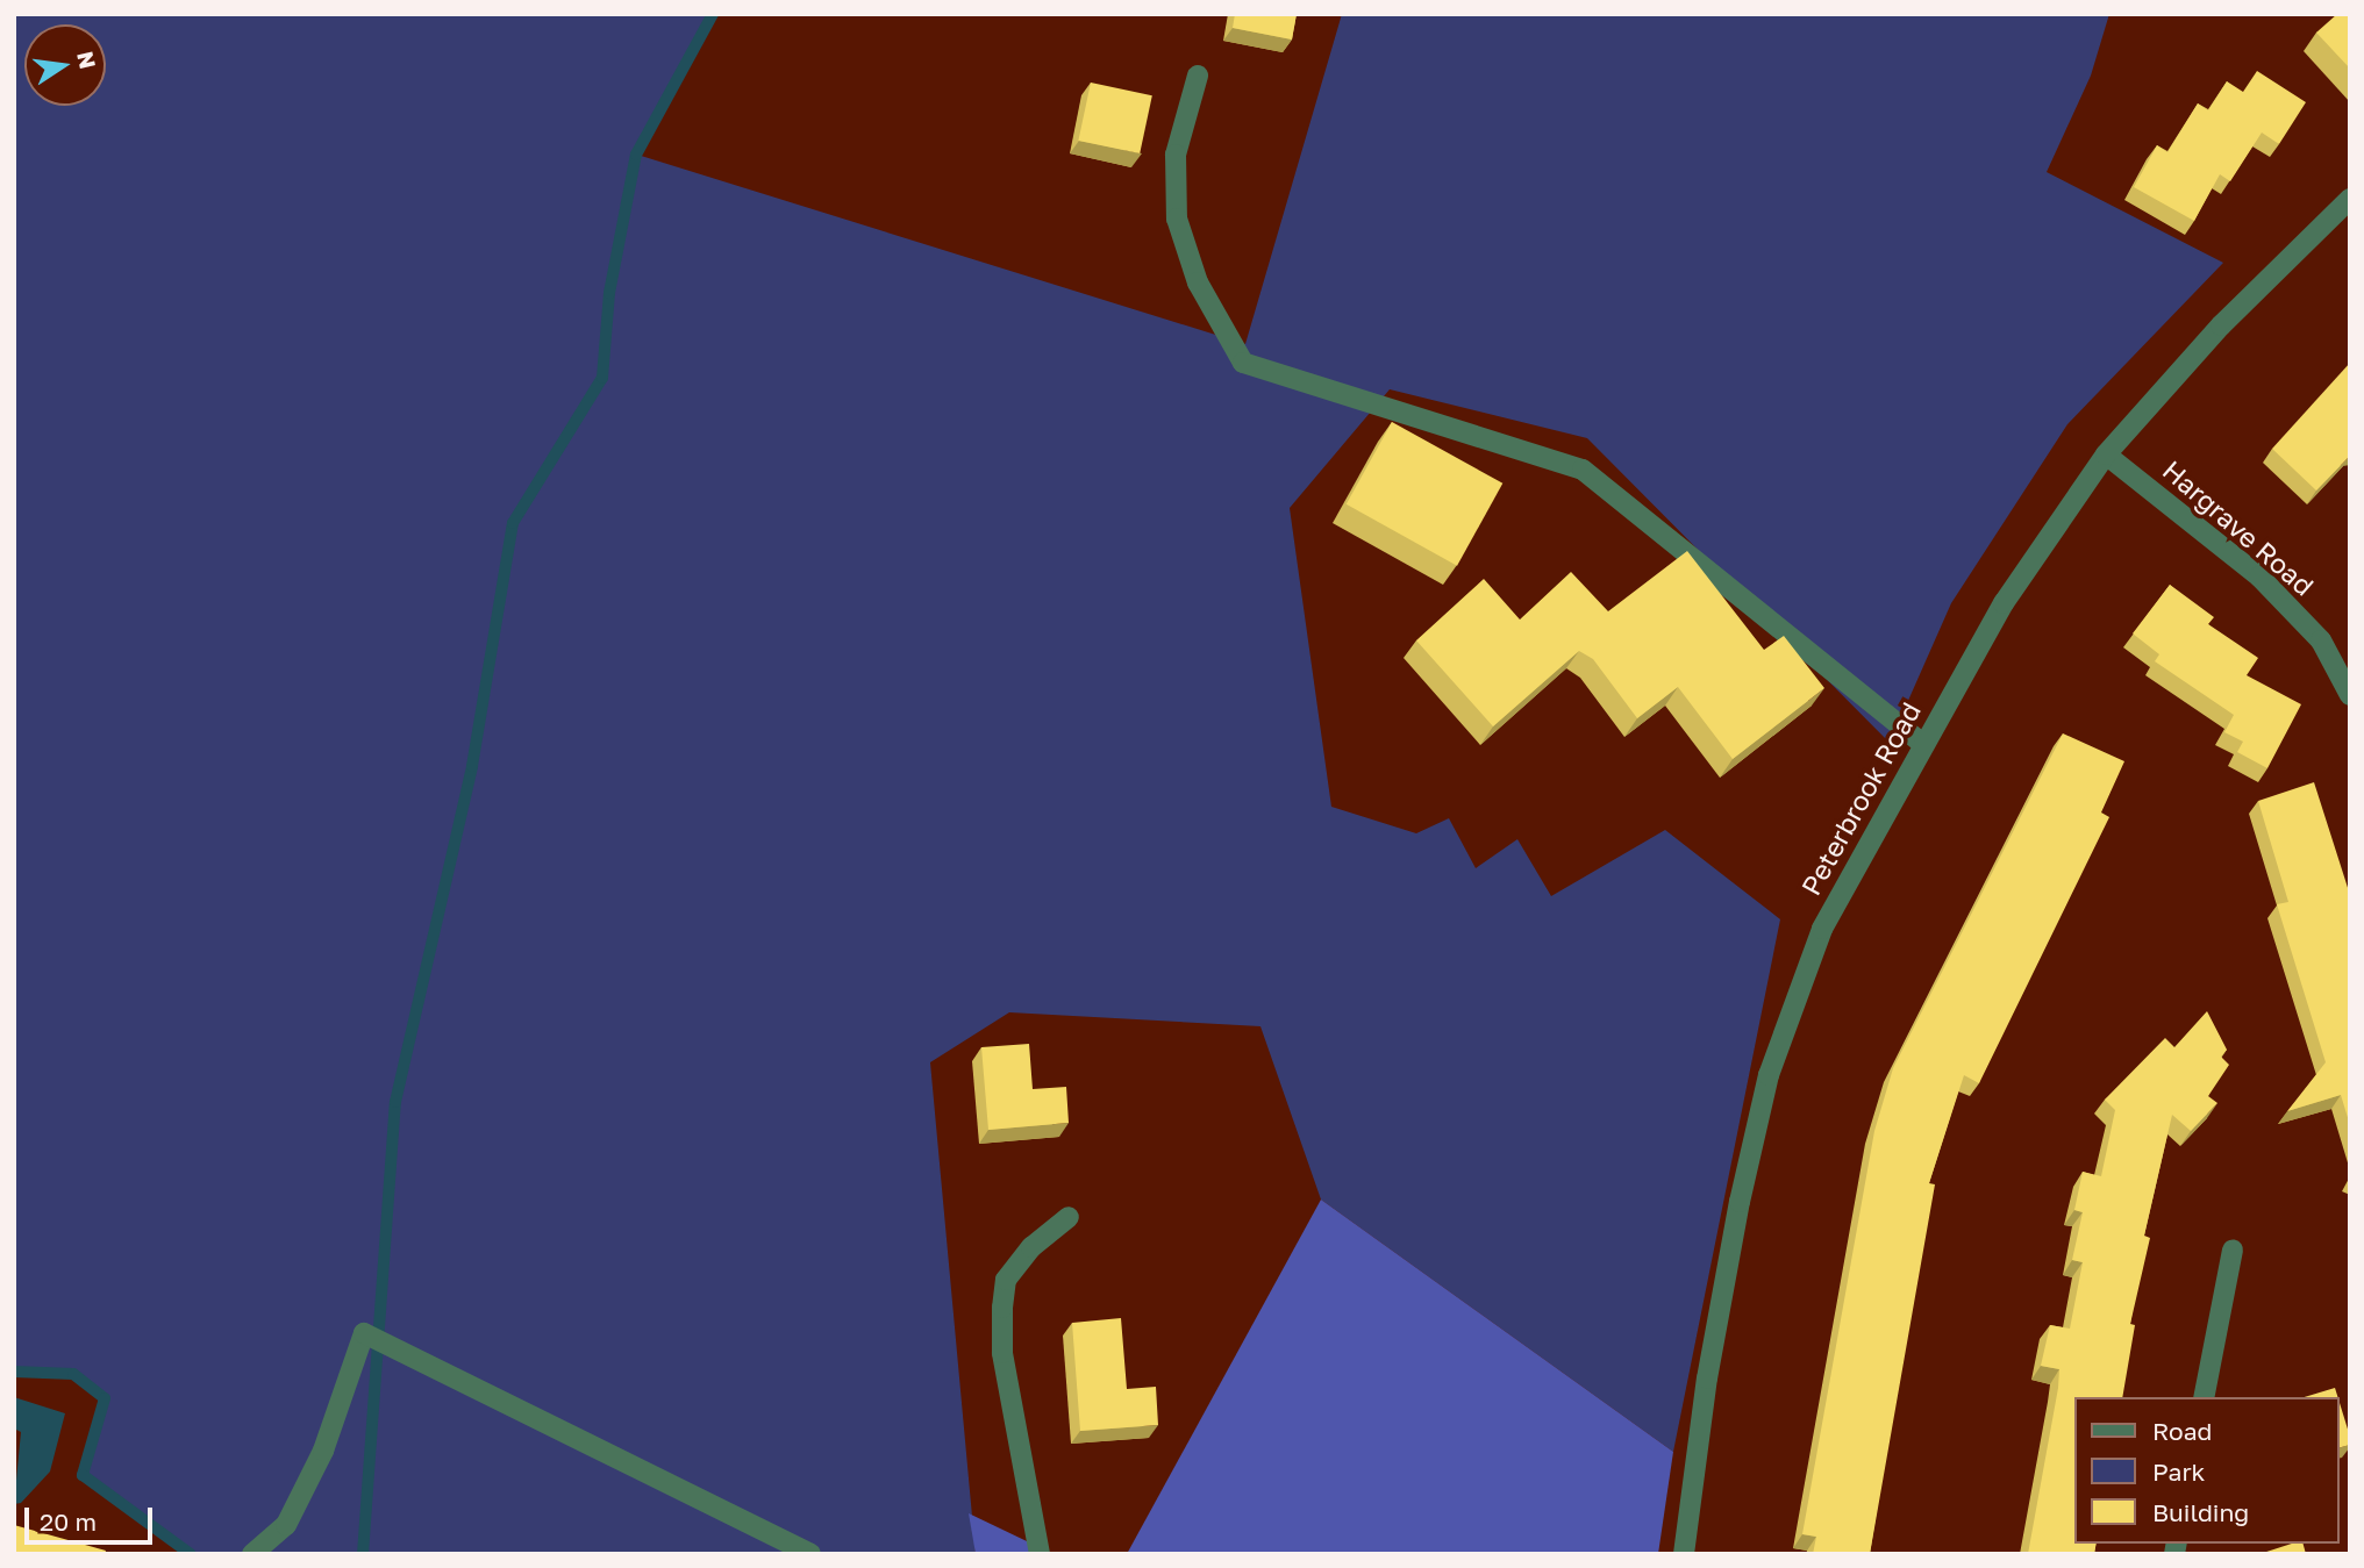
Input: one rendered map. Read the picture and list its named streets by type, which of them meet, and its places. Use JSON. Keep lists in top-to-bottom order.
{
  "streets": {
    "street": ["Hargrave Road", "Peterbrook Road"]
  },
  "crossings": [
    ["Hargrave Road", "Peterbrook Road"]
  ],
  "legend": ["Road", "Park", "Building"],
  "scale_bar": "20 m",
  "north": "right"
}
